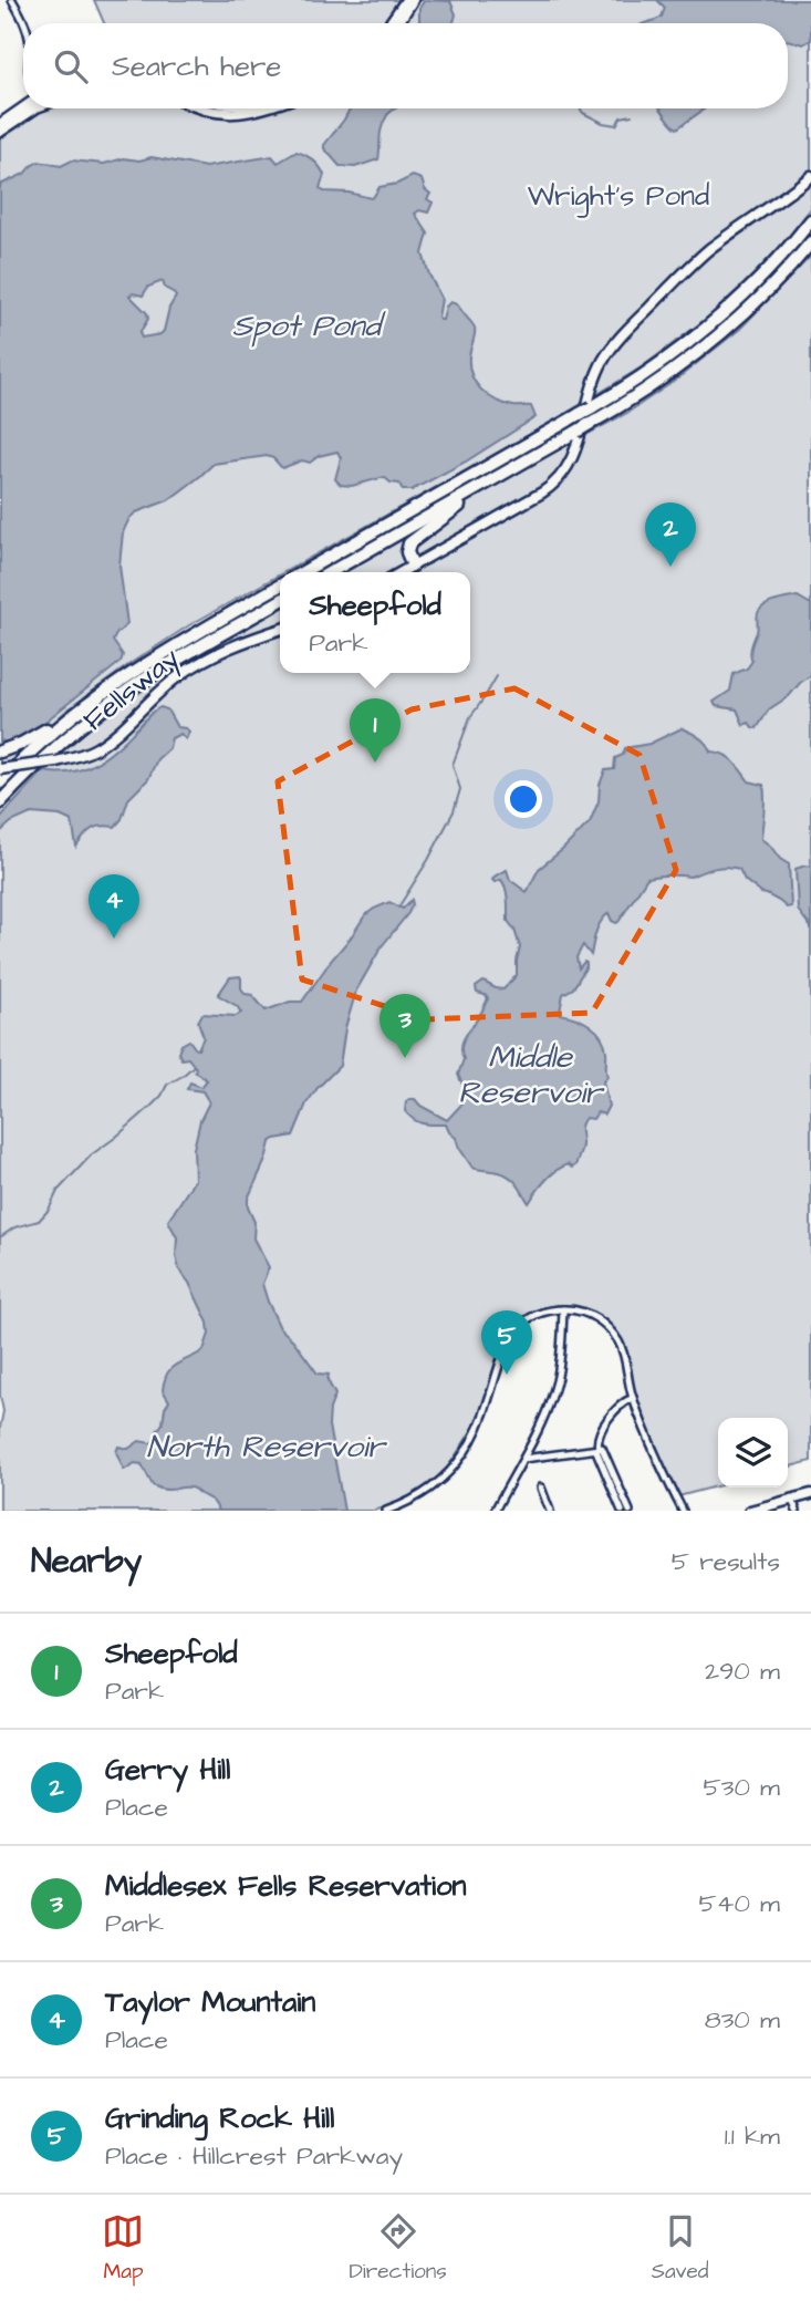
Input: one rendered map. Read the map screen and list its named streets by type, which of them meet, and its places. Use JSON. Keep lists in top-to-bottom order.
{
  "streets": {
    "main road": ["Fellsway"]
  },
  "water": ["Spot Pond", "Middle Reservoir", "North Reservoir"],
  "parks": ["Wright's Pond"],
  "page": {
    "search": "Search here",
    "pins": [
      "2",
      "1",
      "4",
      "3",
      "5"
    ],
    "popup": ["Sheepfold", "Park"],
    "heading": ["Nearby", "5 results"],
    "list": [
      {
        "mark": "1",
        "name": "Sheepfold",
        "note": "Park",
        "value": "290 m"
      },
      {
        "mark": "2",
        "name": "Gerry Hill",
        "note": "Place",
        "value": "530 m"
      },
      {
        "mark": "3",
        "name": "Middlesex Fells Reservation",
        "note": "Park",
        "value": "540 m"
      },
      {
        "mark": "4",
        "name": "Taylor Mountain",
        "note": "Place",
        "value": "830 m"
      },
      {
        "mark": "5",
        "name": "Grinding Rock Hill",
        "note": "Place · Hillcrest Parkway",
        "value": "1.1 km"
      }
    ],
    "nav": ["Map", "Directions", "Saved"]
  }
}
